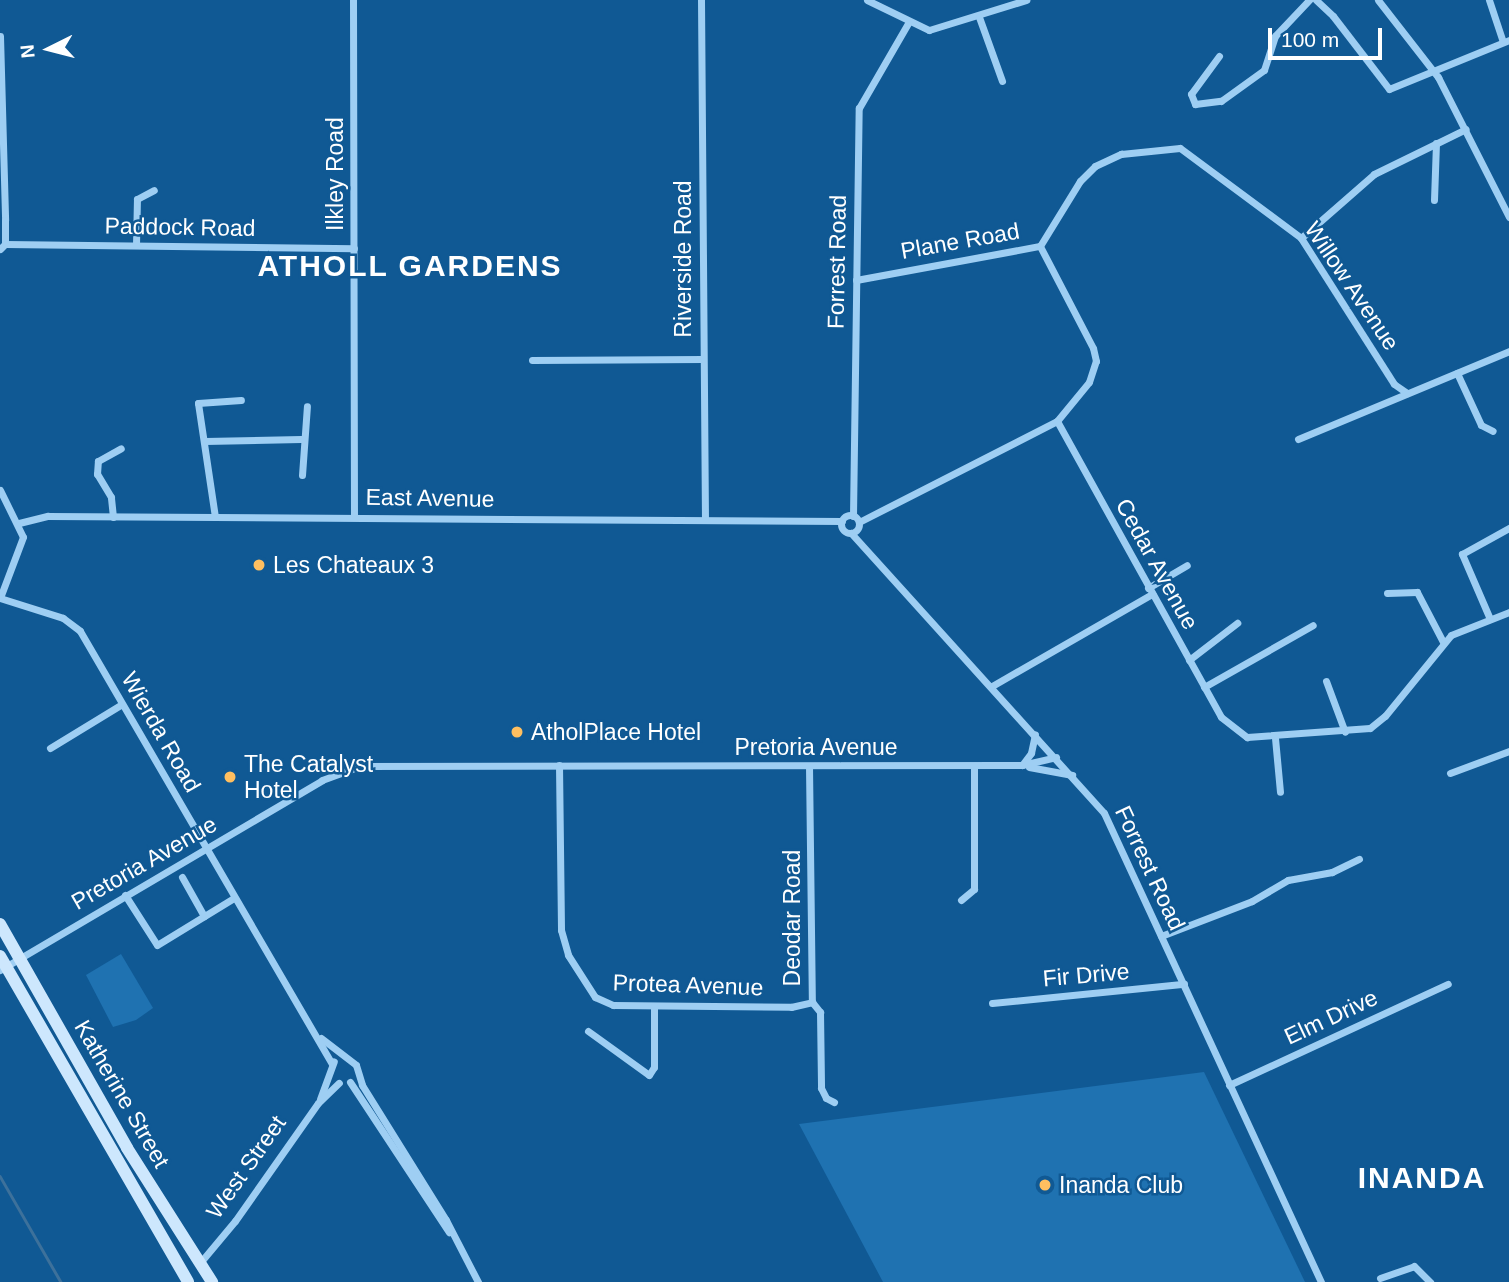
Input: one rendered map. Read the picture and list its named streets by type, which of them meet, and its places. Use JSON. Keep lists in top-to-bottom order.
{
  "streets": {
    "main road": ["Katherine Street", "West Street"],
    "street": [
      "Ilkley Road",
      "Paddock Road",
      "Plane Road",
      "Riverside Road",
      "Forrest Road",
      "Willow Avenue",
      "East Avenue",
      "Cedar Avenue",
      "Wierda Road",
      "Pretoria Avenue",
      "Deodar Road",
      "Fir Drive",
      "Protea Avenue",
      "Elm Drive"
    ]
  },
  "crossings": [
    ["Ilkley Road", "Paddock Road"],
    ["Ilkley Road", "East Avenue"],
    ["Plane Road", "Forrest Road"],
    ["Plane Road", "Willow Avenue"],
    ["Riverside Road", "East Avenue"],
    ["Forrest Road", "East Avenue"],
    ["Forrest Road", "Pretoria Avenue"],
    ["Forrest Road", "Fir Drive"],
    ["Forrest Road", "Elm Drive"],
    ["Wierda Road", "Pretoria Avenue"],
    ["Wierda Road", "West Street"],
    ["Pretoria Avenue", "Deodar Road"],
    ["Pretoria Avenue", "Protea Avenue"],
    ["Pretoria Avenue", "Katherine Street"],
    ["Deodar Road", "Protea Avenue"],
    ["Katherine Street", "West Street"]
  ],
  "districts": ["ATHOLL GARDENS", "INANDA"],
  "places": [
    "Les Chateaux 3",
    "AtholPlace Hotel",
    "The Catalyst Hotel",
    "Inanda Club"
  ],
  "scale_bar": "100 m",
  "north": "left"
}
